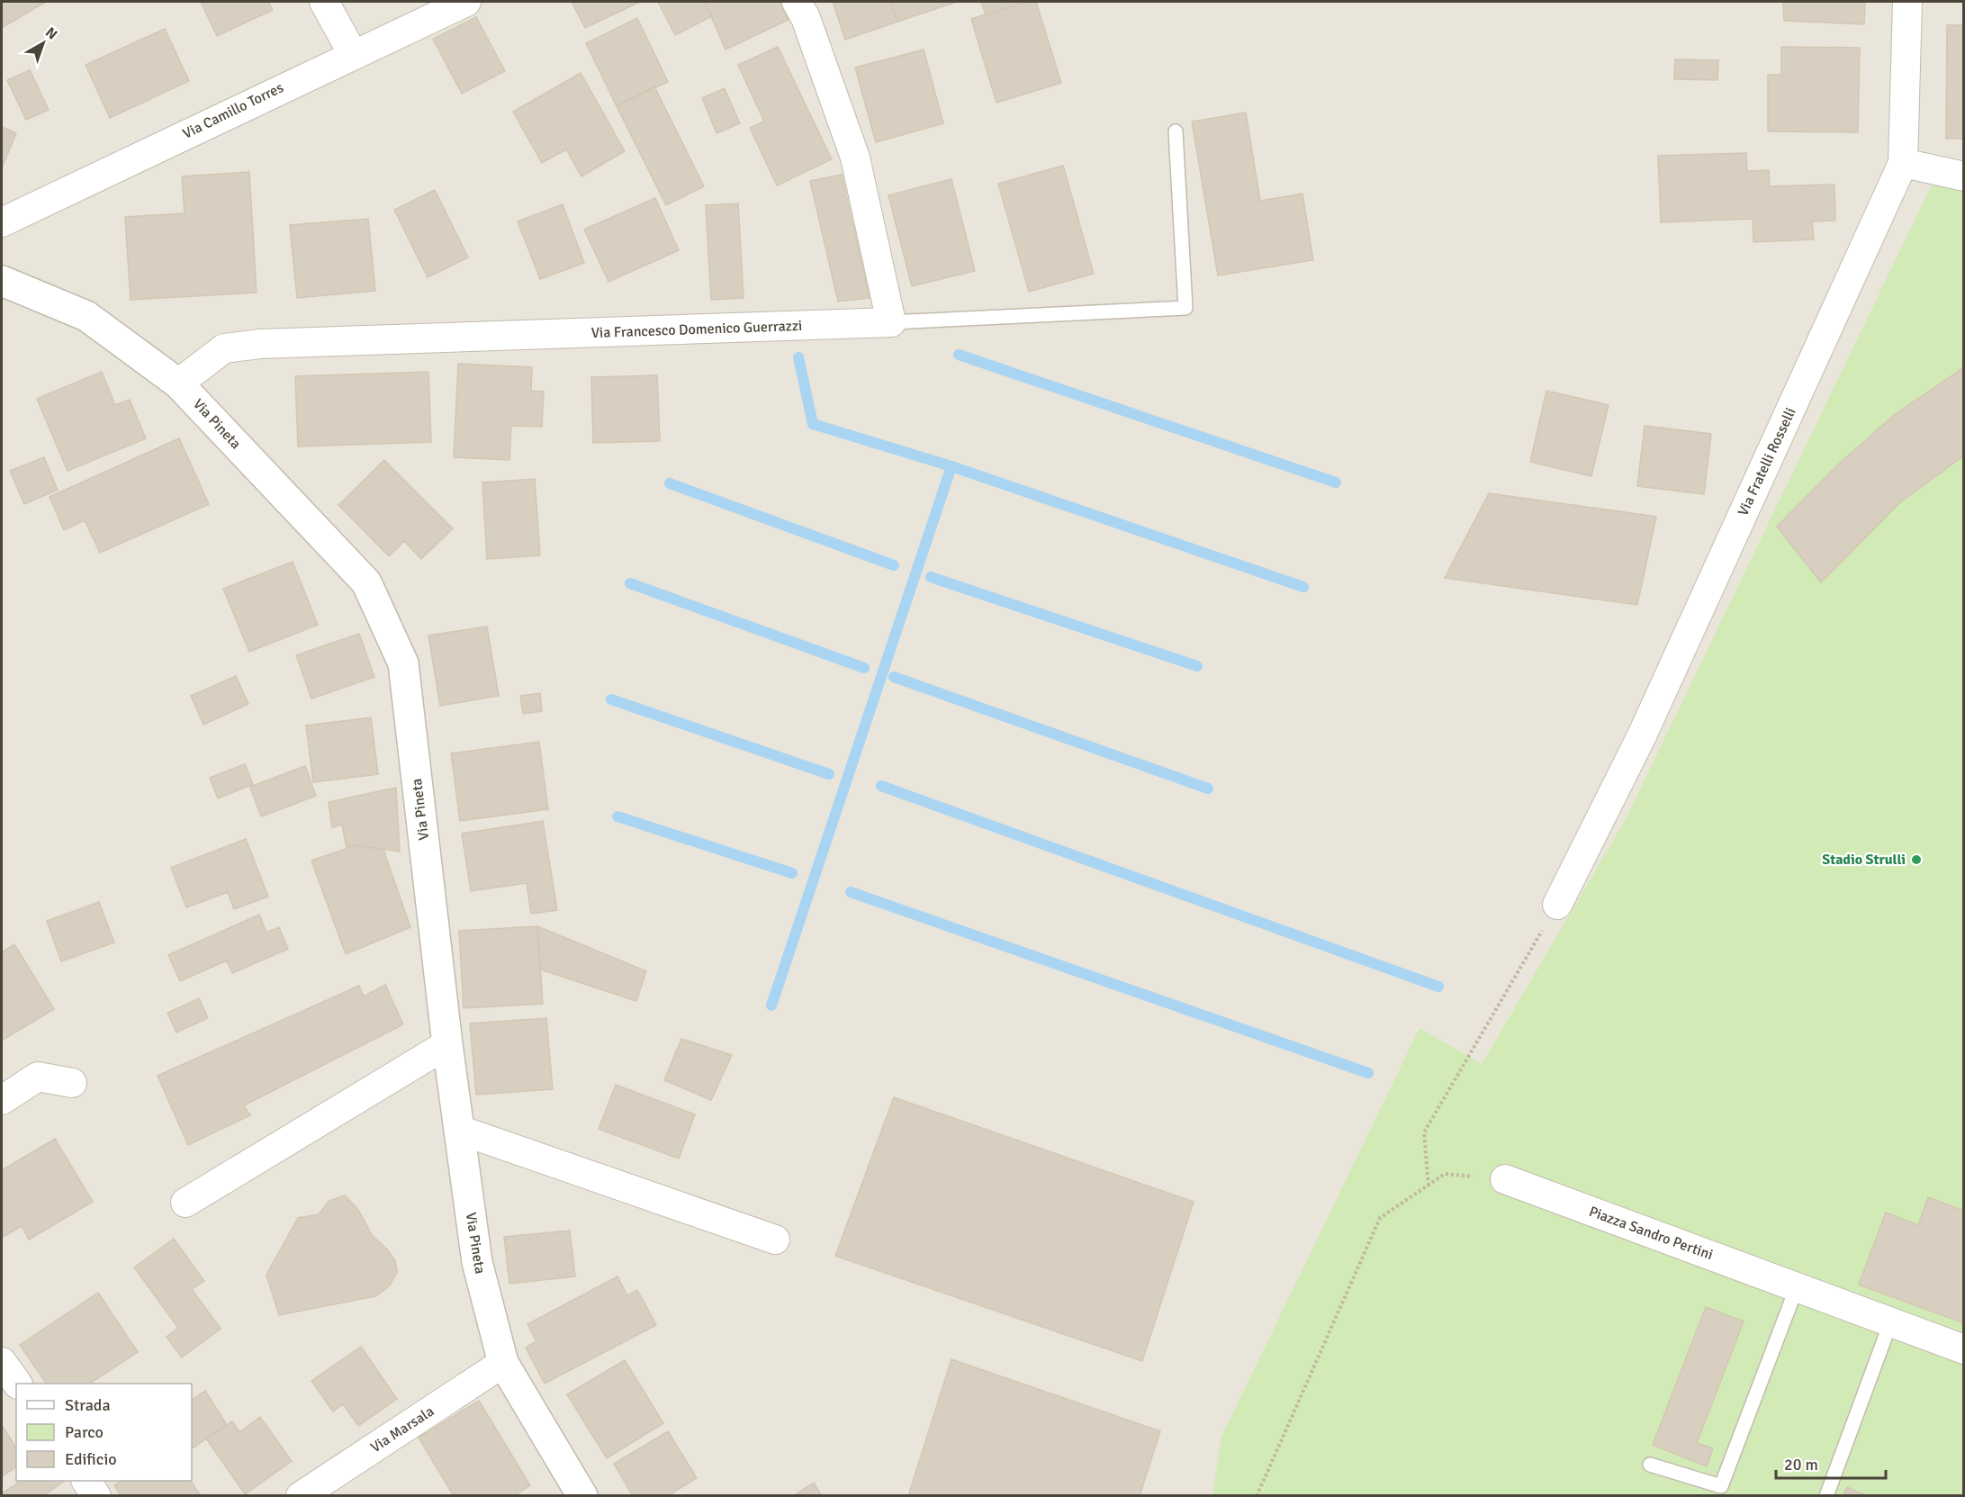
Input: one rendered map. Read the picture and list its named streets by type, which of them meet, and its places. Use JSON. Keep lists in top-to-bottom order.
{
  "streets": {
    "street": [
      "Via Camillo Torres",
      "Via Francesco Domenico Guerrazzi",
      "Via Pineta",
      "Via Fratelli Rosselli",
      "Piazza Sandro Pertini",
      "Via Marsala"
    ]
  },
  "crossings": [
    ["Via Francesco Domenico Guerrazzi", "Via Pineta"],
    ["Via Pineta", "Via Marsala"]
  ],
  "places": ["Stadio Strulli"],
  "legend": ["Strada", "Parco", "Edificio"],
  "scale_bar": "20 m",
  "north": "top right"
}
